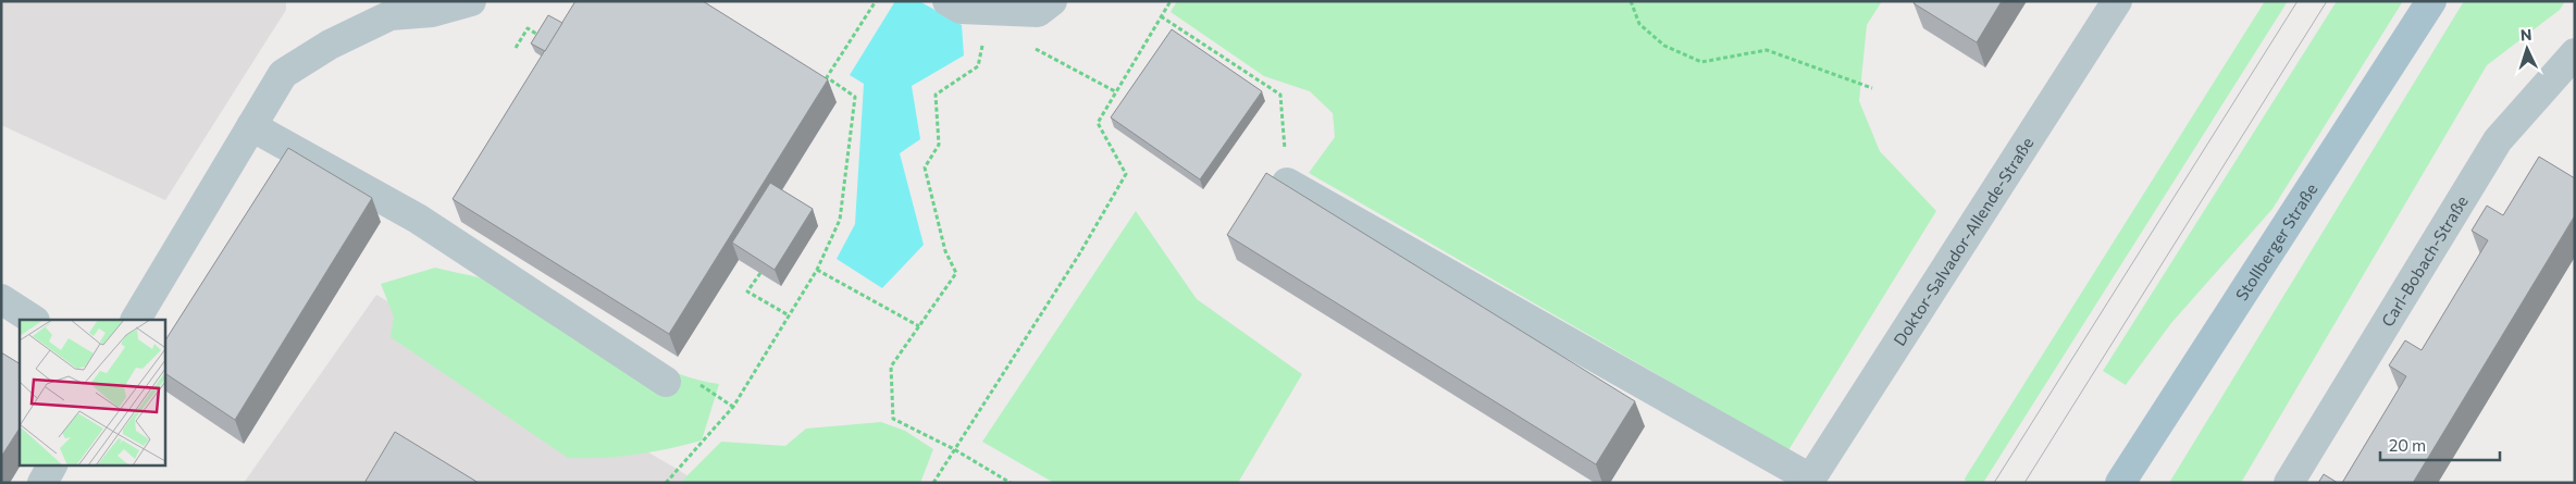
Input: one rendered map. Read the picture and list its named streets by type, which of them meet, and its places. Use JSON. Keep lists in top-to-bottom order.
{
  "streets": {
    "main road": ["Stollberger Straße"],
    "street": ["Doktor-Salvador-Allende-Straße", "Carl-Bobach-Straße"]
  },
  "scale_bar": "20 m",
  "north": "top"
}
